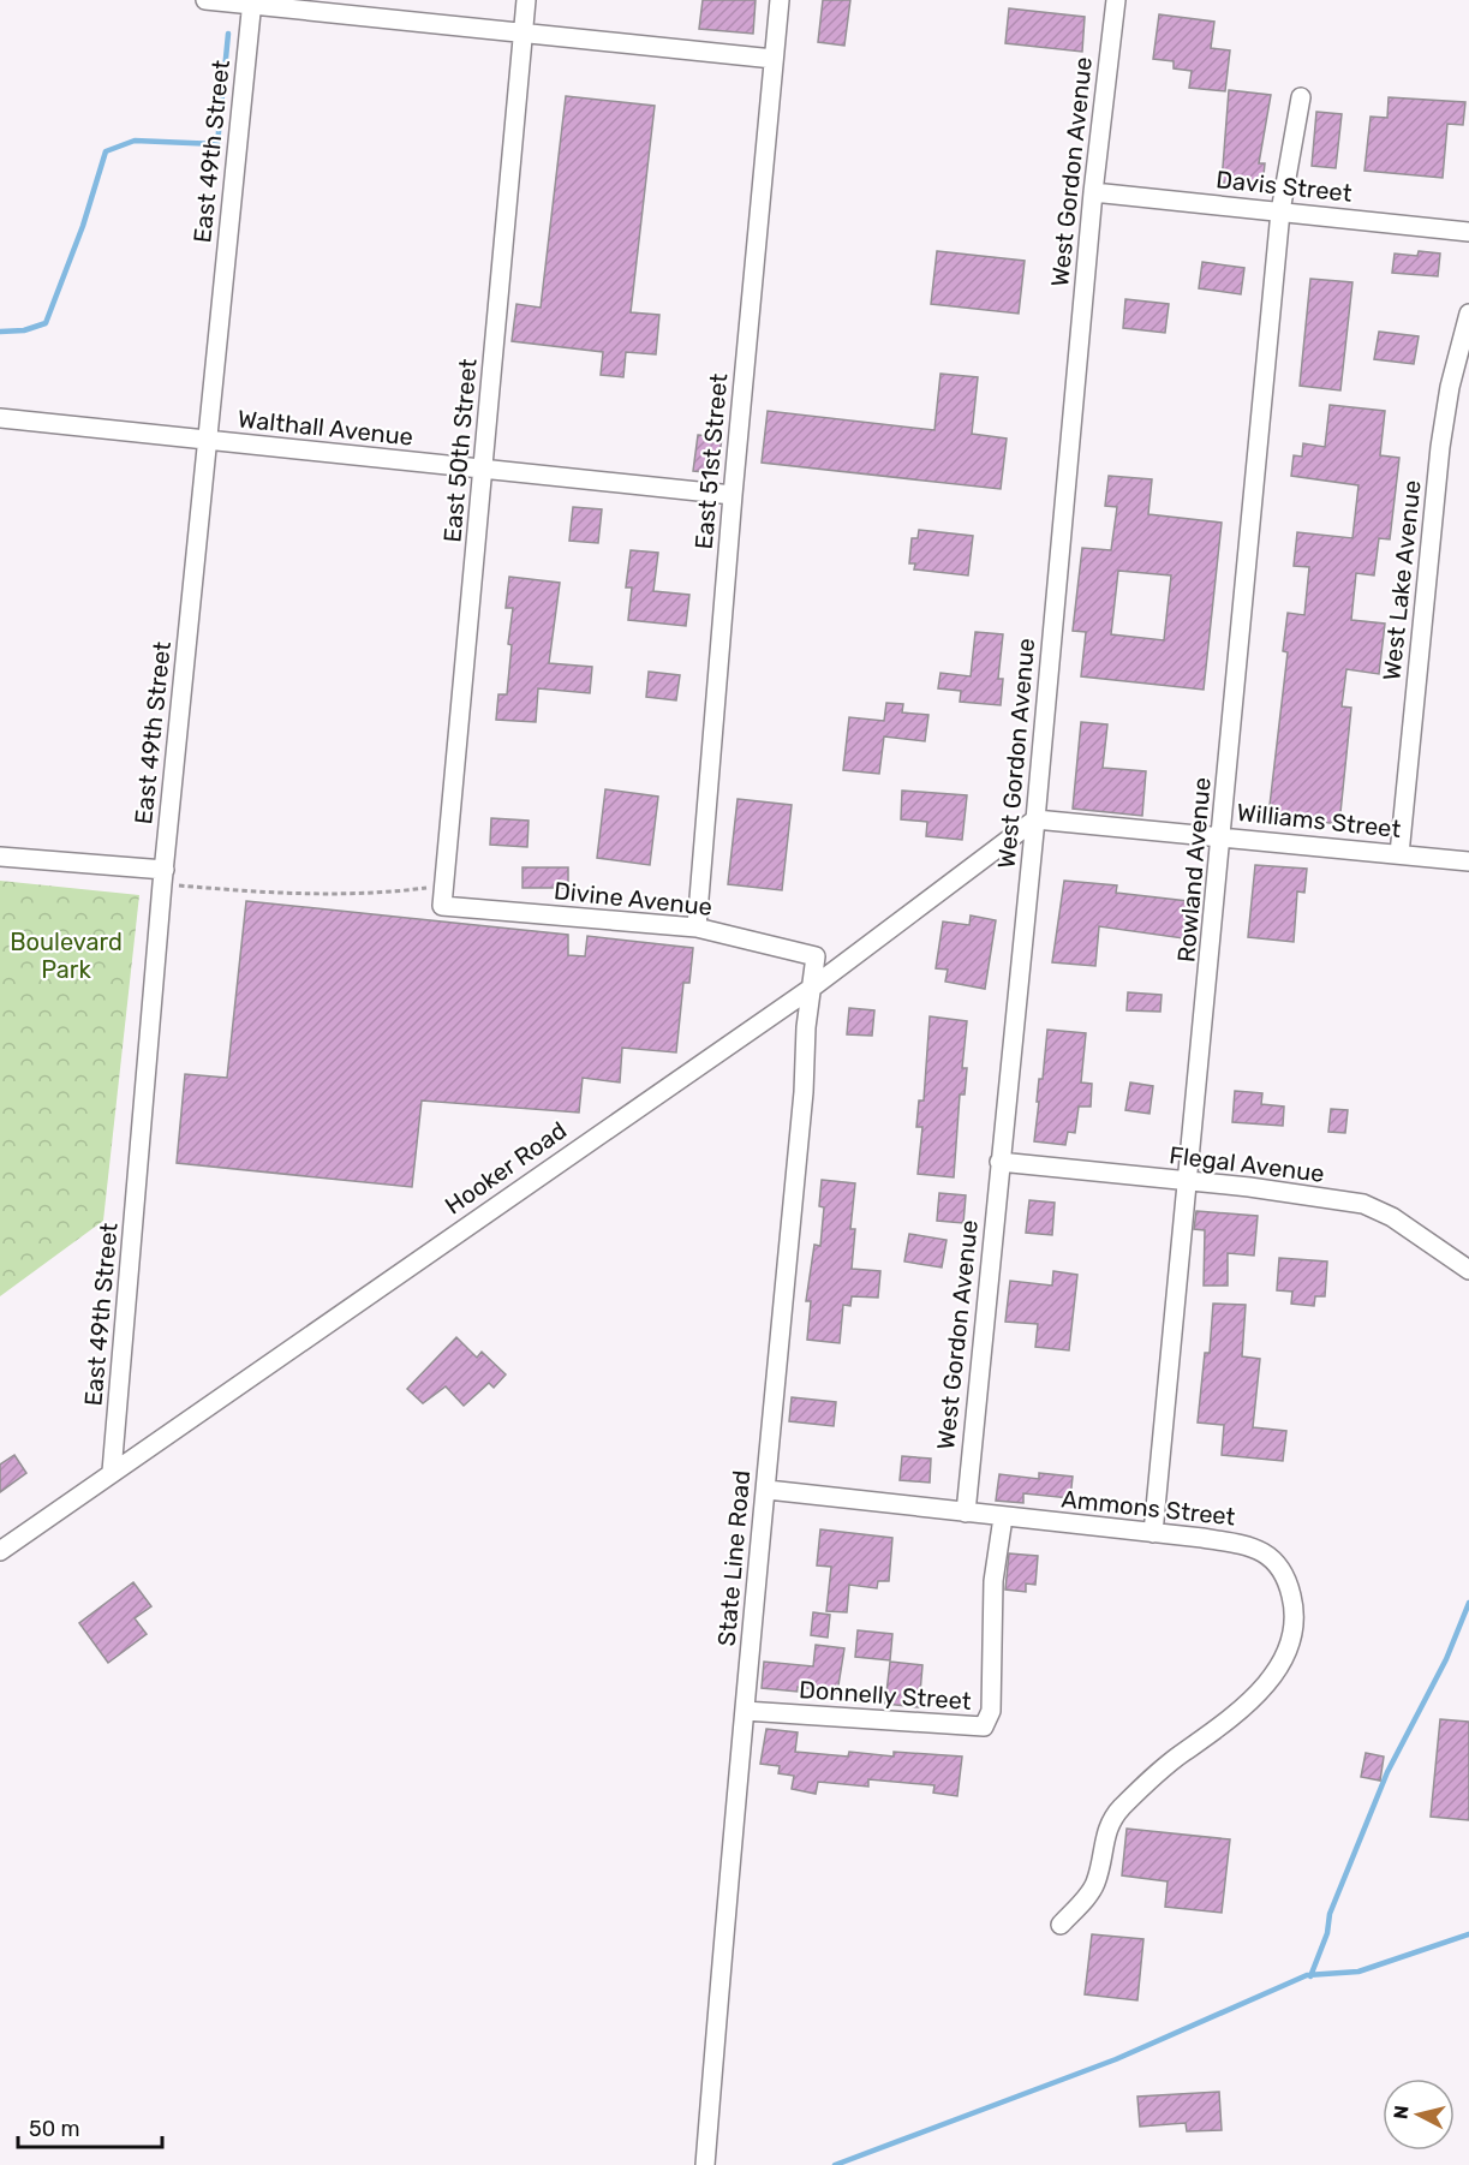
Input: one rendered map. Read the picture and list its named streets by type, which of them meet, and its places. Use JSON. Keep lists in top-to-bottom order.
{
  "streets": {
    "street": [
      "East 49th Street",
      "West Gordon Avenue",
      "Davis Street",
      "Walthall Avenue",
      "East 50th Street",
      "East 51st Street",
      "West Lake Avenue",
      "Williams Street",
      "Rowland Avenue",
      "Divine Avenue",
      "Flegal Avenue",
      "Hooker Road",
      "Ammons Street",
      "State Line Road",
      "Donnelly Street"
    ]
  },
  "crossings": [
    ["East 49th Street", "Walthall Avenue"],
    ["East 49th Street", "Hooker Road"],
    ["West Gordon Avenue", "Davis Street"],
    ["West Gordon Avenue", "Williams Street"],
    ["West Gordon Avenue", "Flegal Avenue"],
    ["West Gordon Avenue", "Hooker Road"],
    ["West Gordon Avenue", "Ammons Street"],
    ["Davis Street", "Rowland Avenue"],
    ["Walthall Avenue", "East 50th Street"],
    ["Walthall Avenue", "East 51st Street"],
    ["East 50th Street", "Divine Avenue"],
    ["East 51st Street", "Divine Avenue"],
    ["West Lake Avenue", "Williams Street"],
    ["Williams Street", "Rowland Avenue"],
    ["Williams Street", "Hooker Road"],
    ["Rowland Avenue", "Flegal Avenue"],
    ["Rowland Avenue", "Ammons Street"],
    ["Divine Avenue", "State Line Road"],
    ["Hooker Road", "State Line Road"],
    ["Ammons Street", "State Line Road"],
    ["Ammons Street", "Donnelly Street"],
    ["State Line Road", "Donnelly Street"]
  ],
  "parks": ["Boulevard Park"],
  "scale_bar": "50 m",
  "north": "left"
}
